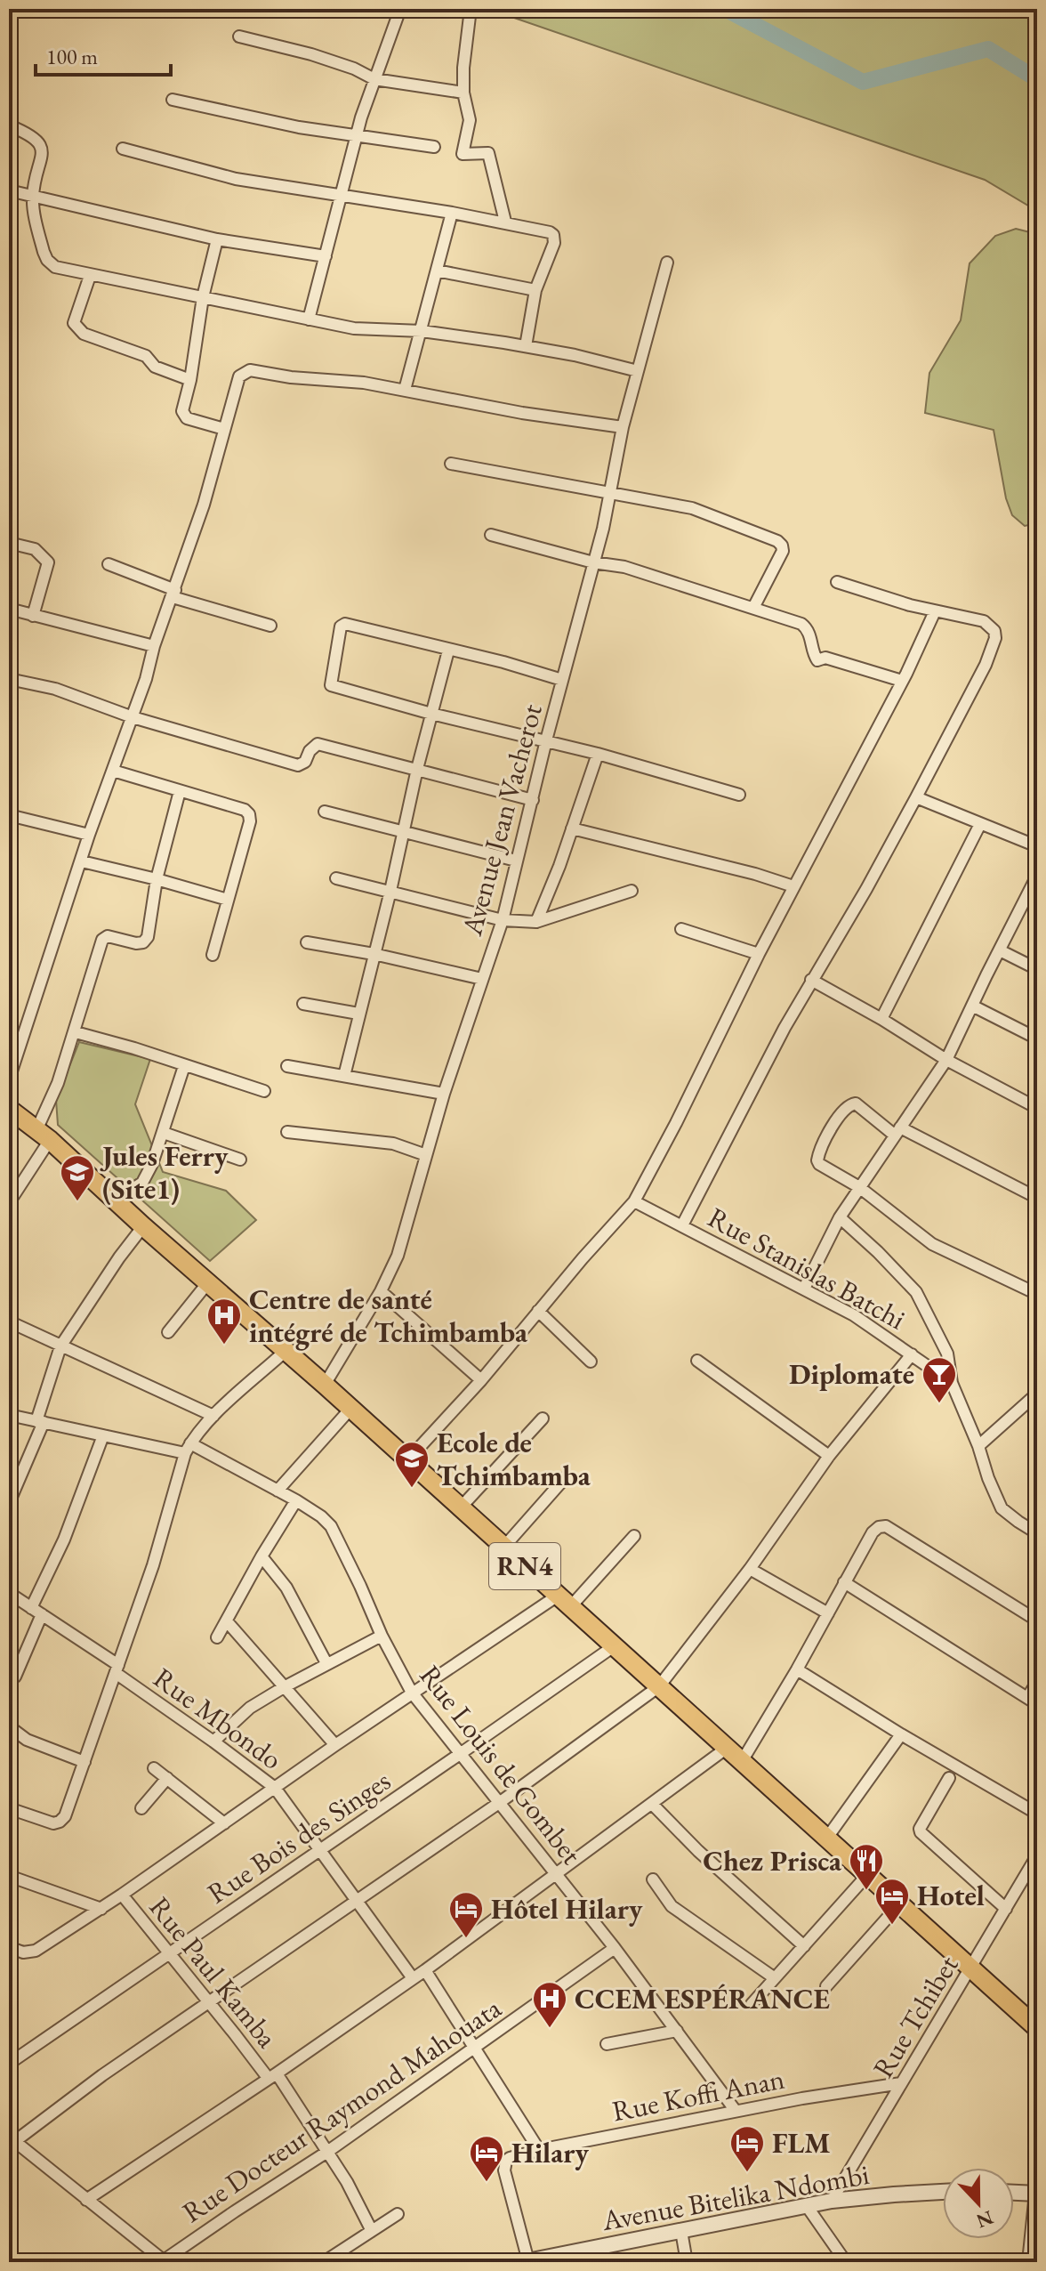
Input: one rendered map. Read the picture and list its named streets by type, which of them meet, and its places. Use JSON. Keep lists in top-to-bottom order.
{
  "streets": {
    "highway": ["RN4"],
    "street": [
      "Avenue Jean Vacherot",
      "Rue Stanislas Batchi",
      "Rue Mbondo",
      "Rue Louis de Gombet",
      "Rue Bois des Singes",
      "Rue Paul Kamba",
      "Rue Tchibet",
      "Rue Koffi Anan",
      "Rue Docteur Raymond Mahouata",
      "Avenue Bitelika Ndombi"
    ]
  },
  "crossings": [
    ["RN4", "Rue Bois des Singes"],
    ["RN4", "Rue Tchibet"],
    ["Rue Mbondo", "Rue Bois des Singes"],
    ["Rue Louis de Gombet", "Rue Bois des Singes"],
    ["Rue Louis de Gombet", "Rue Koffi Anan"],
    ["Rue Louis de Gombet", "Rue Docteur Raymond Mahouata"],
    ["Rue Bois des Singes", "Rue Paul Kamba"],
    ["Rue Paul Kamba", "Rue Docteur Raymond Mahouata"],
    ["Rue Tchibet", "Rue Koffi Anan"],
    ["Rue Tchibet", "Avenue Bitelika Ndombi"],
    ["Rue Koffi Anan", "Avenue Bitelika Ndombi"]
  ],
  "places": {
    "school or university": ["Jules Ferry (Site1)", "Ecole de Tchimbamba"],
    "hospital": ["Centre de santé intégré de Tchimbamba", "CCEM ESPÉRANCE"],
    "bar": ["Diplomate"],
    "restaurant": ["Chez Prisca"],
    "hotel": [
      "Hotel",
      "Hôtel Hilary",
      "FLM",
      "Hilary"
    ]
  },
  "scale_bar": "100 m",
  "north": "bottom"
}
